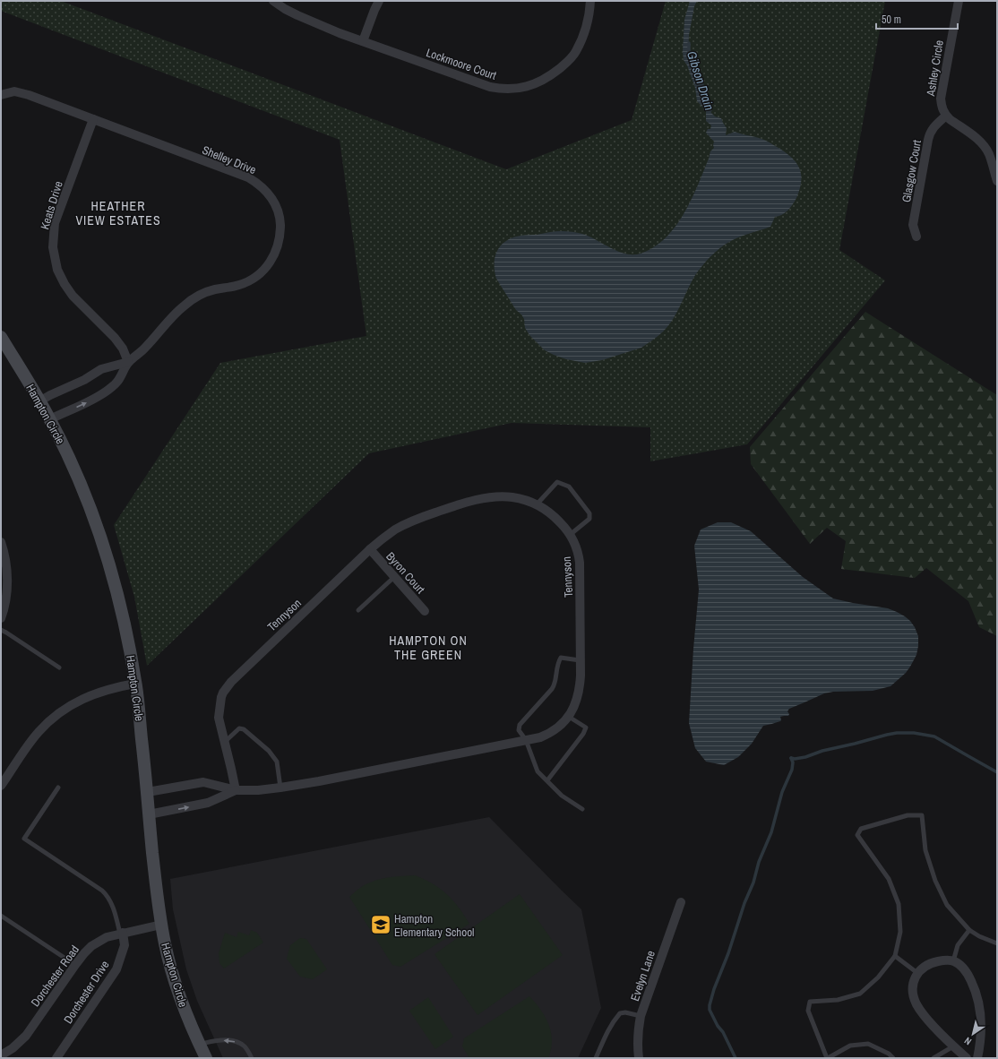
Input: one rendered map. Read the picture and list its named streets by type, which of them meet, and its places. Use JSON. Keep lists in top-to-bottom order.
{
  "streets": {
    "street": [
      "Lockmoore Court",
      "Ashley Circle",
      "Shelley Drive",
      "Glasgow Court",
      "Keats Drive",
      "Hampton Circle",
      "Byron Court",
      "Tennyson",
      "Dorchester Road",
      "Evelyn Lane",
      "Dorchester Drive"
    ]
  },
  "crossings": [
    ["Ashley Circle", "Glasgow Court"],
    ["Shelley Drive", "Keats Drive"],
    ["Shelley Drive", "Hampton Circle"],
    ["Hampton Circle", "Tennyson"],
    ["Hampton Circle", "Dorchester Road"],
    ["Byron Court", "Tennyson"],
    ["Dorchester Road", "Dorchester Drive"]
  ],
  "districts": ["HEATHER VIEW ESTATES", "HAMPTON ON THE GREEN"],
  "water": ["Gibson Drain"],
  "places": {
    "school or university": ["Hampton Elementary School"]
  },
  "scale_bar": "50 m",
  "north": "bottom left"
}
